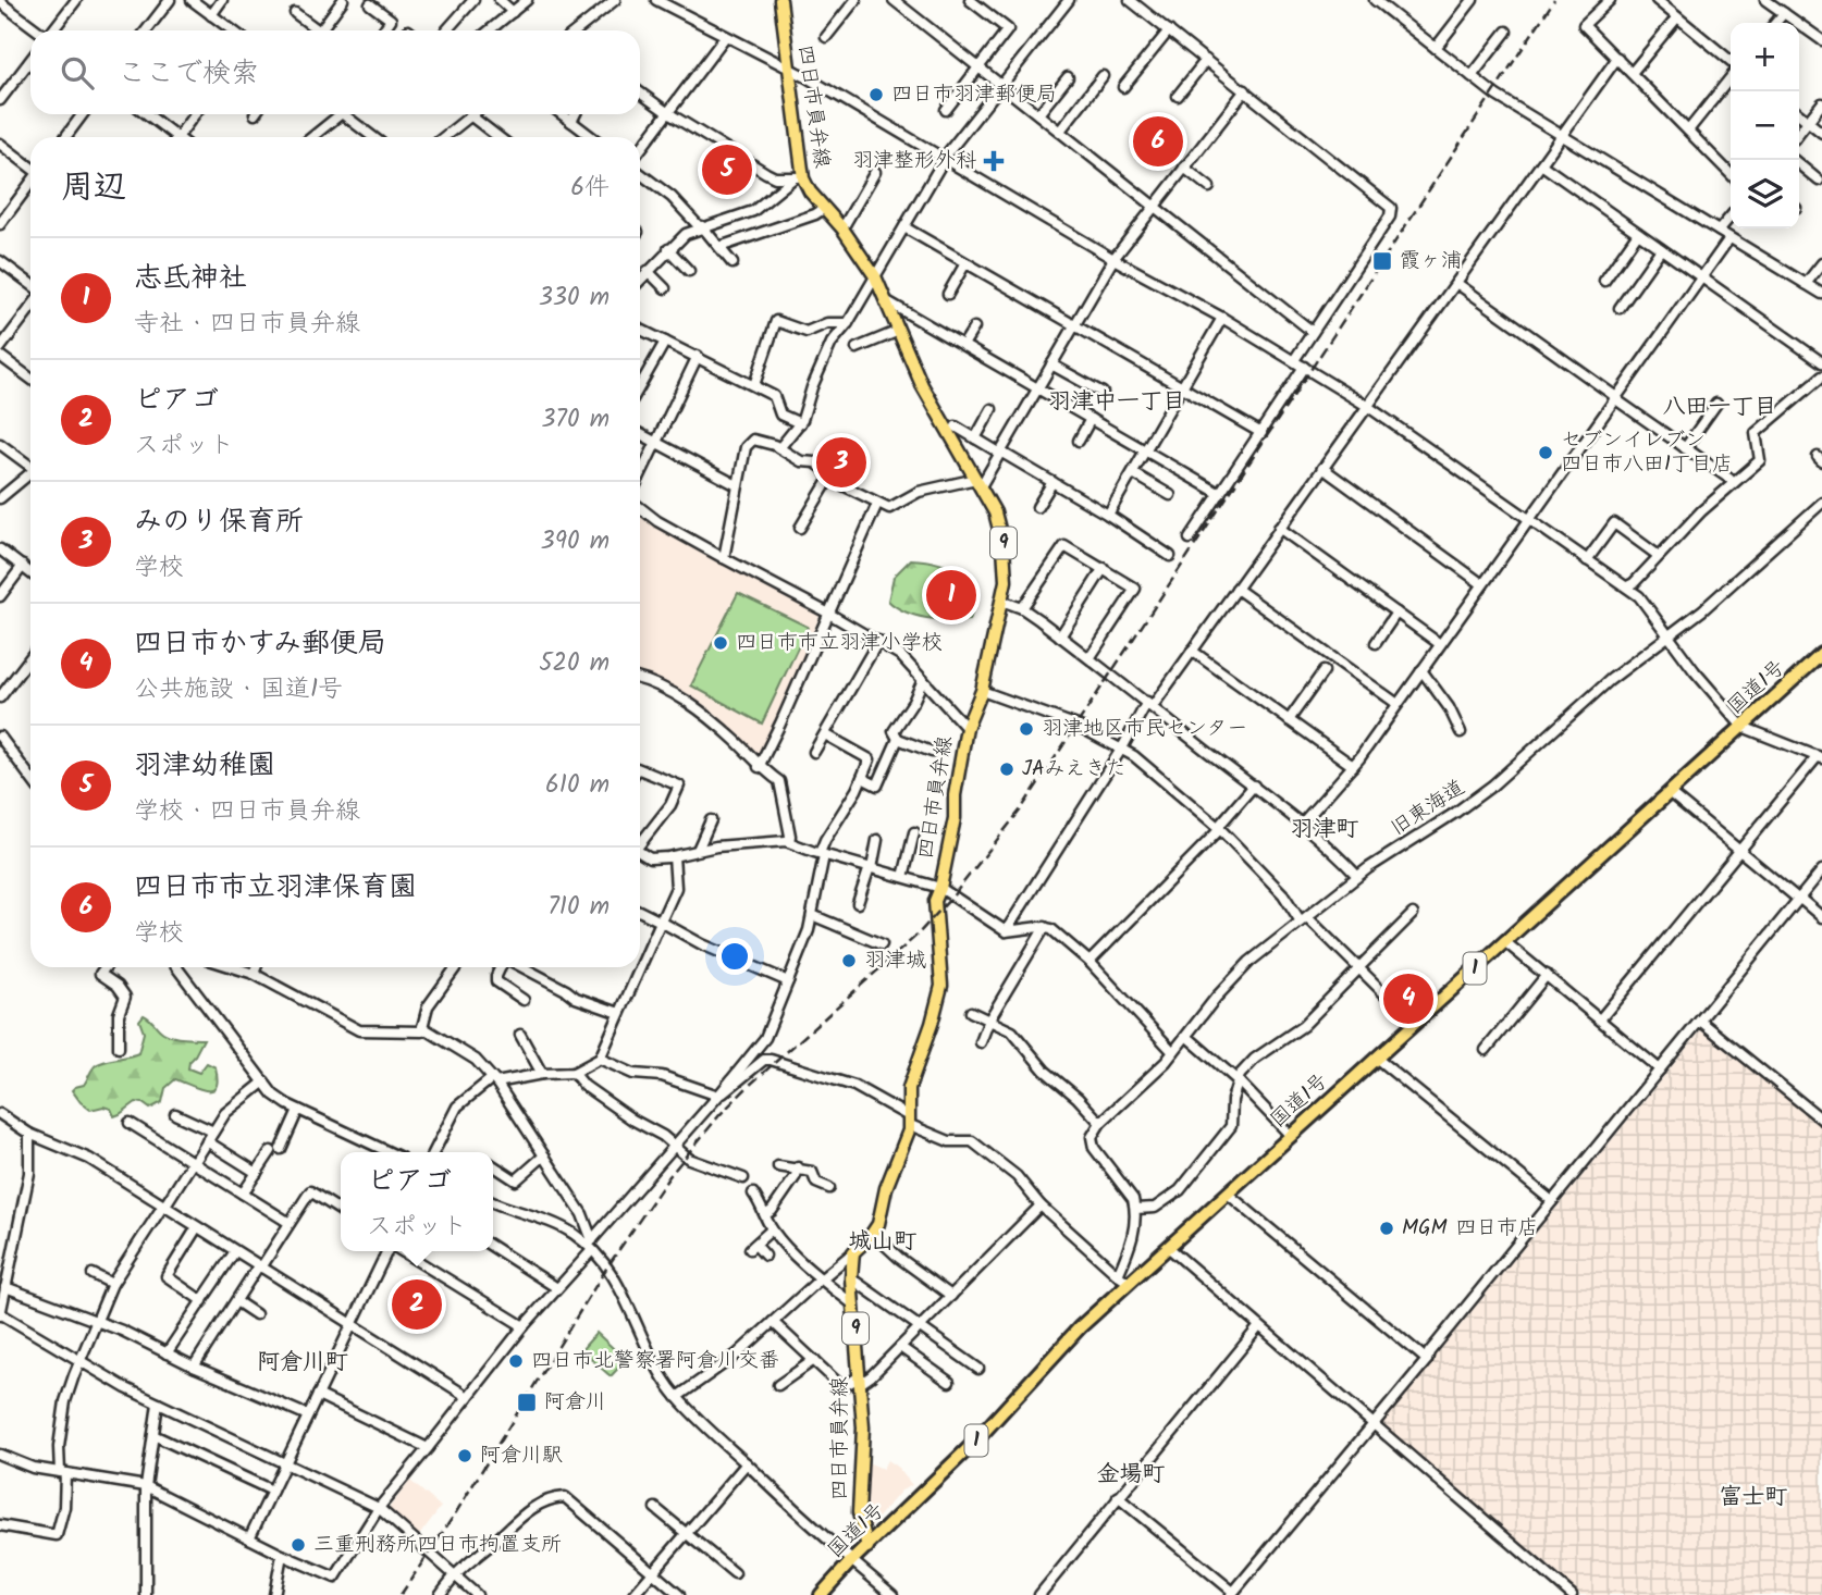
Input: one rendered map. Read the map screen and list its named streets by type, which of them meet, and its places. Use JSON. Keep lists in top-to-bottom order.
{
  "streets": {
    "highway": ["国道1号", "1"],
    "main road": ["四日市員弁線", "9"],
    "street": ["旧東海道"]
  },
  "crossings": [
    ["四日市員弁線", "国道1号"]
  ],
  "districts": [
    "羽津中一丁目",
    "八田一丁目",
    "羽津町",
    "城山町",
    "阿倉川町",
    "金場町",
    "富士町"
  ],
  "places": {
    "other": [
      "四日市羽津郵便局",
      "セブンイレブン 四日市八田1丁目店",
      "四日市市立羽津小学校",
      "羽津地区市民センター",
      "JAみえきた",
      "羽津城",
      "MGM 四日市店",
      "四日市北警察署阿倉川交番",
      "阿倉川駅",
      "三重刑務所四日市拘置支所"
    ],
    "health": ["羽津整形外科"],
    "transit": ["霞ヶ浦", "阿倉川"]
  },
  "page": {
    "map_buttons": ["+", "−"],
    "search": "ここで検索",
    "pins": [
      "6",
      "5",
      "3",
      "1",
      "4",
      "2"
    ],
    "heading": ["周辺", "6件"],
    "list": [
      {
        "mark": "1",
        "name": "志氐神社",
        "note": "寺社 · 四日市員弁線",
        "value": "330 m"
      },
      {
        "mark": "2",
        "name": "ピアゴ",
        "note": "スポット",
        "value": "370 m"
      },
      {
        "mark": "3",
        "name": "みのり保育所",
        "note": "学校",
        "value": "390 m"
      },
      {
        "mark": "4",
        "name": "四日市かすみ郵便局",
        "note": "公共施設 · 国道1号",
        "value": "520 m"
      },
      {
        "mark": "5",
        "name": "羽津幼稚園",
        "note": "学校 · 四日市員弁線",
        "value": "610 m"
      },
      {
        "mark": "6",
        "name": "四日市市立羽津保育園",
        "note": "学校",
        "value": "710 m"
      }
    ],
    "popup": ["ピアゴ", "スポット"]
  }
}
